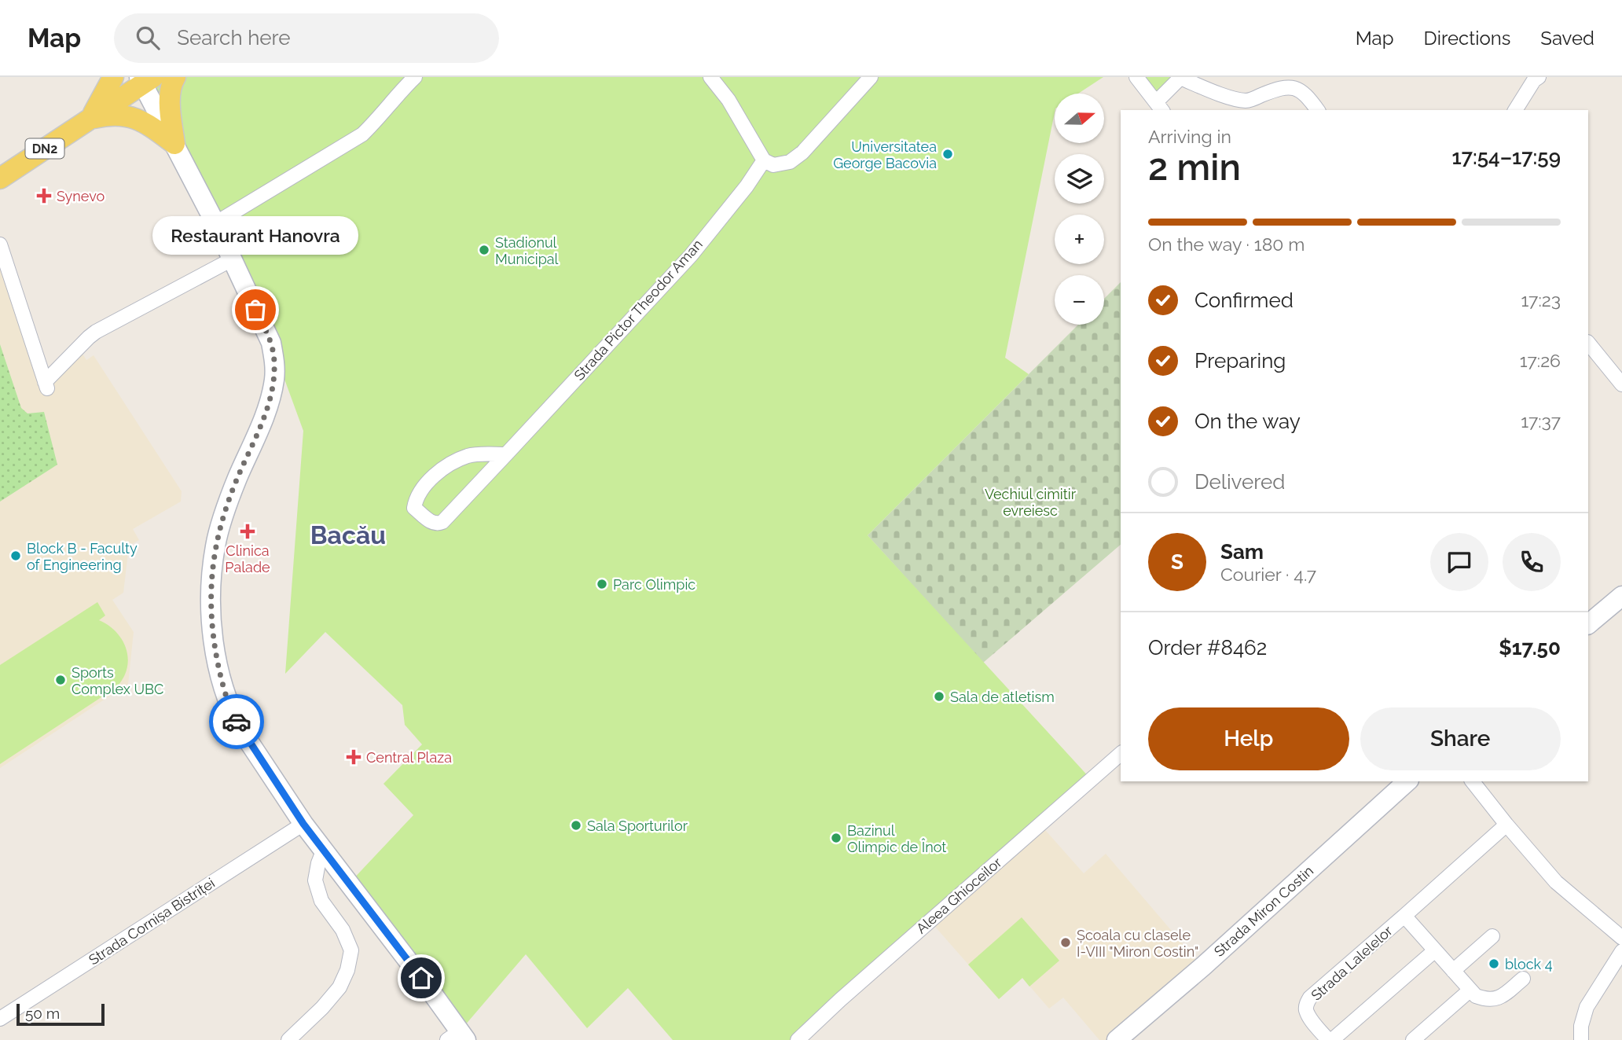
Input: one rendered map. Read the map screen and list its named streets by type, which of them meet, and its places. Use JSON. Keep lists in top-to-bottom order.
{
  "streets": {
    "main road": ["DN2"],
    "street": [
      "Strada Pictor Theodor Aman",
      "Aleea Ghioceilor",
      "Strada Miron Costin",
      "Strada Cornișa Bistriței",
      "Strada Lalelelor"
    ]
  },
  "districts": ["Bacău"],
  "parks": ["Vechiul cimitir evreiesc"],
  "places": {
    "other": [
      "Universitatea George Bacovia",
      "Stadionul Municipal",
      "Restaurant Hanovra",
      "Block B - Faculty of Engineering",
      "Parc Olimpic",
      "Sports Complex UBC",
      "Sala de atletism",
      "Sala Sporturilor",
      "Bazinul Olimpic de Înot",
      "Școala cu clasele I-VIII \"Miron Costin\"",
      "block 4"
    ],
    "health": ["Synevo", "Clinica Palade", "Central Plaza"]
  },
  "scale_bar": "50 m",
  "north": "right",
  "page": {
    "header": "Map",
    "search": "Search here",
    "nav": ["Map", "Directions", "Saved"],
    "map_buttons": ["+", "−"],
    "heading": ["2 min", "Arriving in", "17:54–17:59"],
    "panel": [
      "Sam",
      "Courier · 4.7",
      "Order #8462",
      "$17.50"
    ],
    "bar": "On the way · 180 m",
    "bubble": "Restaurant Hanovra",
    "list": [
      ["Confirmed", "17:23"],
      ["Preparing", "17:26"],
      ["On the way", "17:37"],
      "Delivered"
    ],
    "round": "S",
    "buttons": ["Help", "Share"],
    "scale": "50 m"
  }
}
